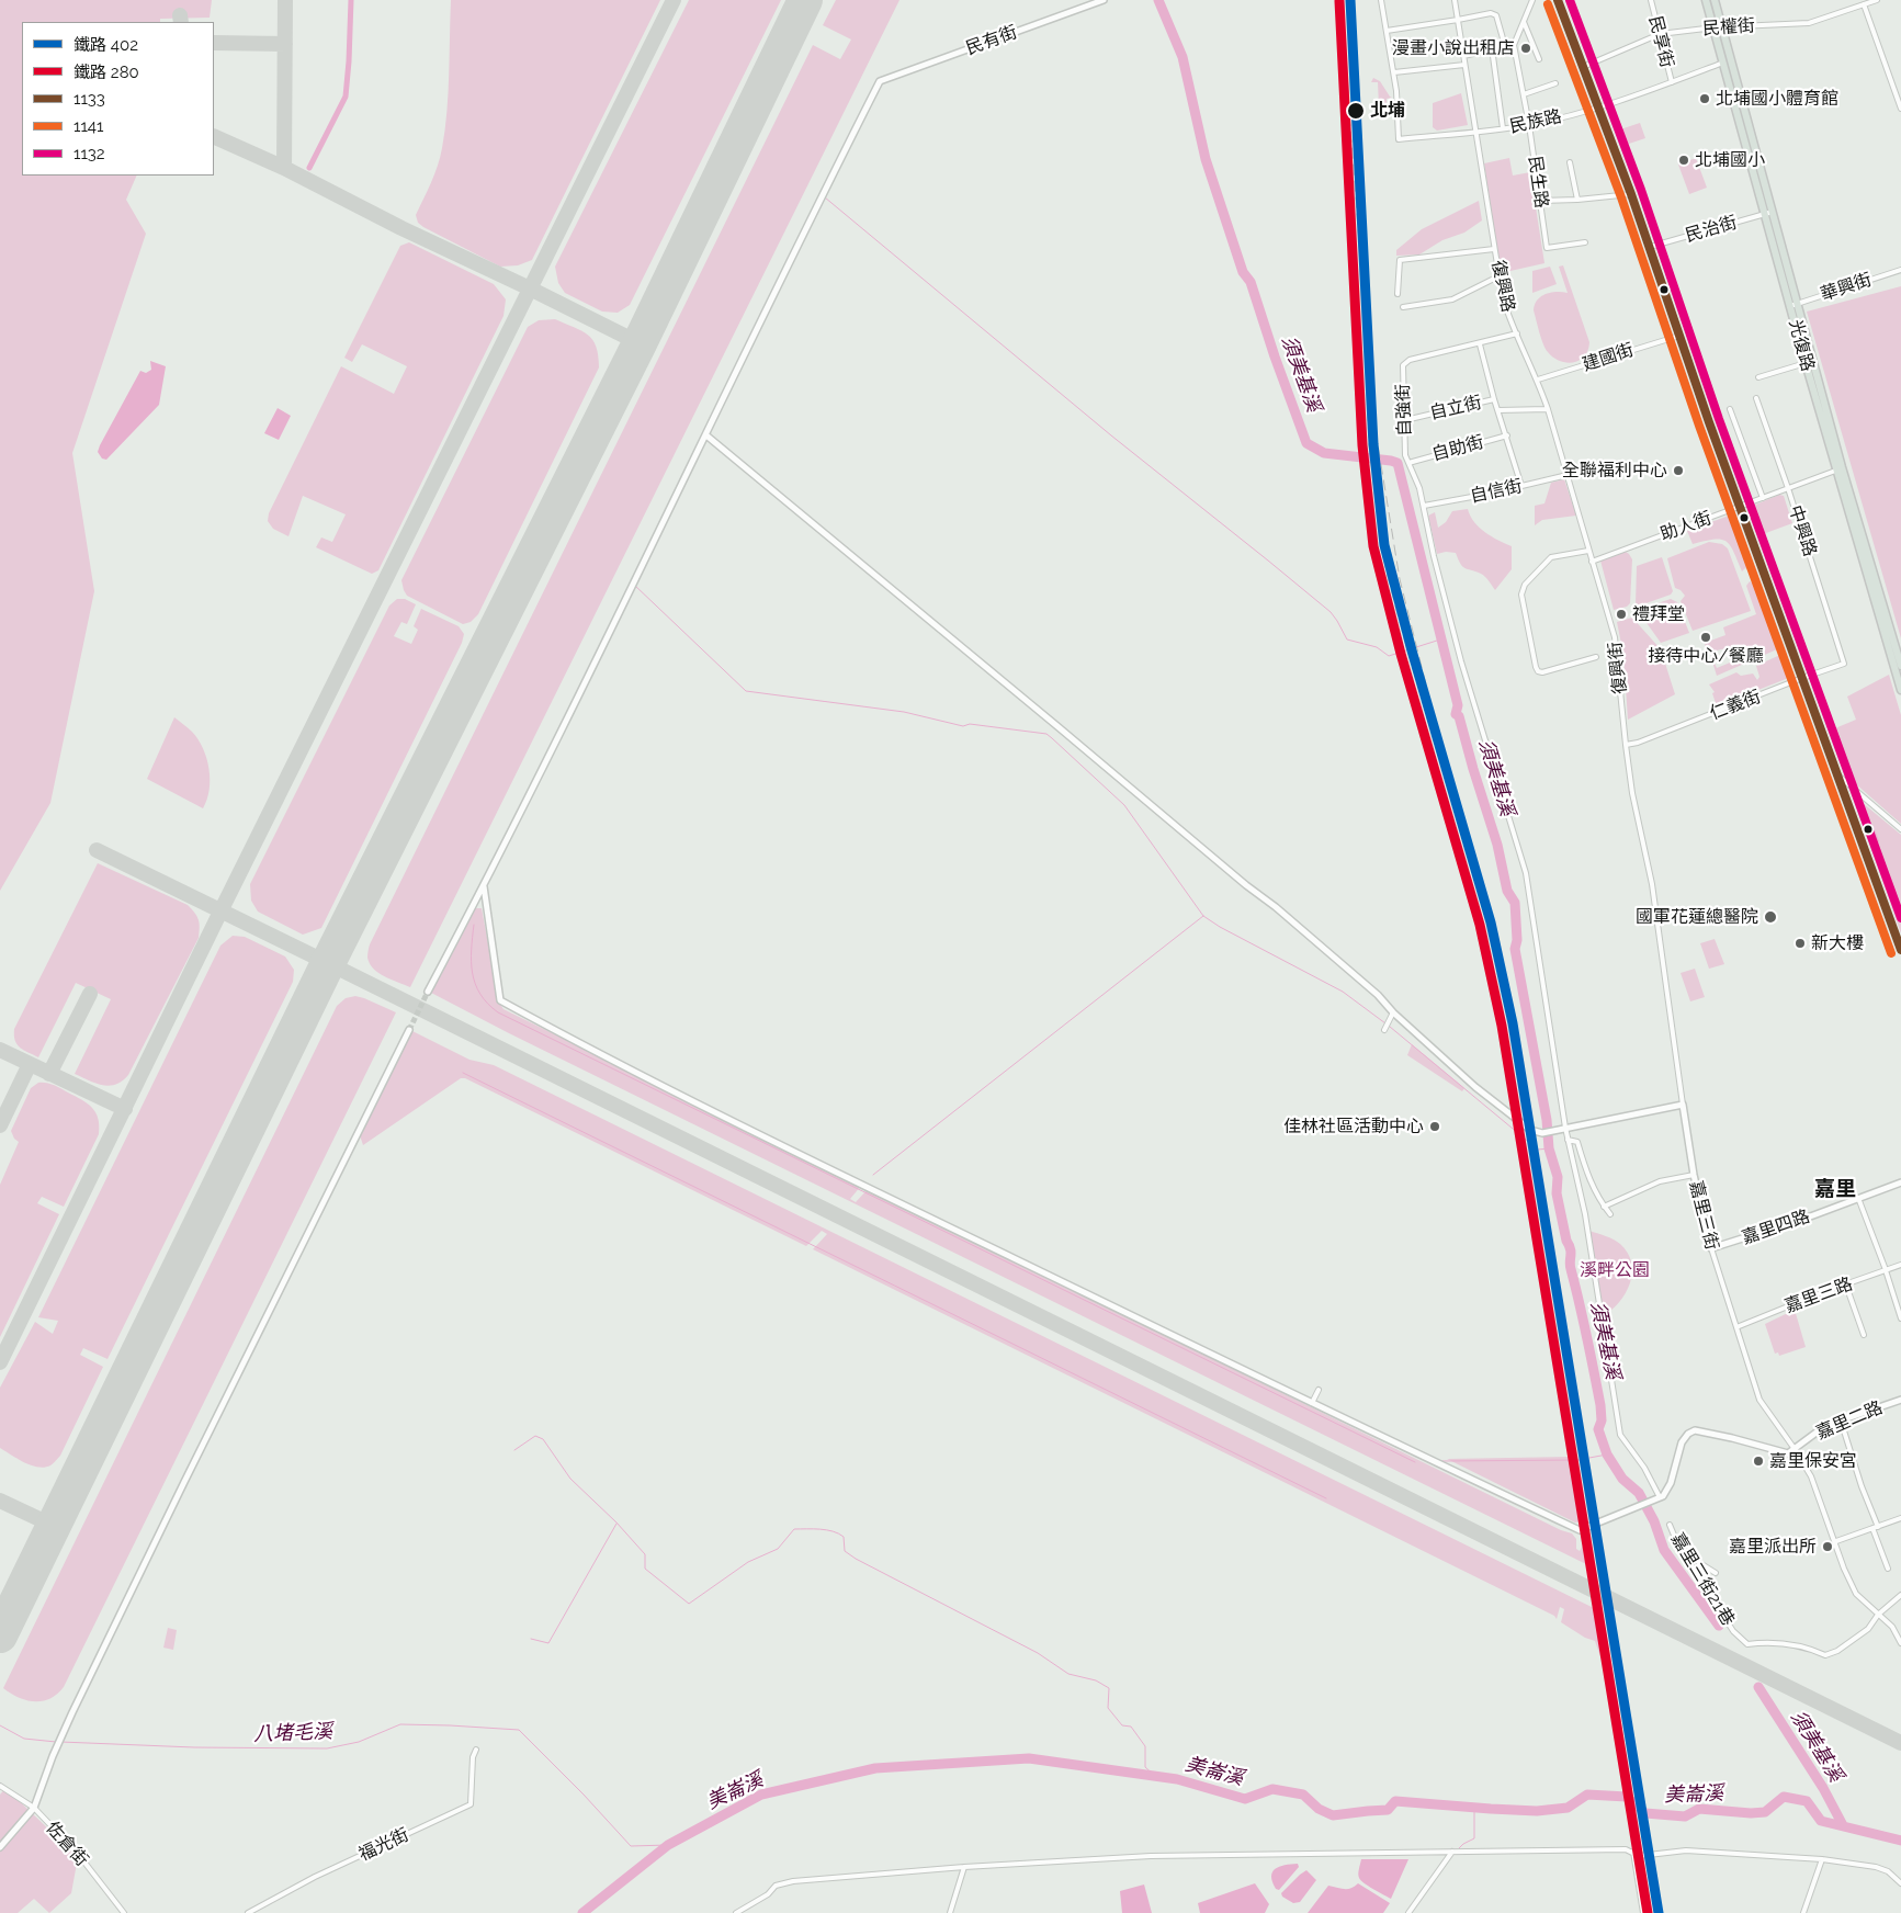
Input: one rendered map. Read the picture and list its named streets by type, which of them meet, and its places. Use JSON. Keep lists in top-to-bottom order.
{
  "streets": {
    "main road": ["光復路"],
    "street": [
      "民權街",
      "民有街",
      "民享街",
      "民族路",
      "民生路",
      "民治街",
      "復興路",
      "華興街",
      "建國街",
      "自立街",
      "自強街",
      "自助街",
      "自信街",
      "助人街",
      "中興路",
      "復興街",
      "仁義街",
      "嘉里三街",
      "嘉里四路",
      "嘉里三路",
      "嘉里二路",
      "嘉里三街21巷",
      "佐倉街",
      "福光街"
    ]
  },
  "crossings": [
    ["民權街", "民享街"],
    ["民權街", "光復路"],
    ["民享街", "民族路"],
    ["民族路", "民生路"],
    ["民族路", "復興路"],
    ["民族路", "光復路"],
    ["民治街", "光復路"],
    ["復興路", "建國街"],
    ["復興路", "自強街"],
    ["復興路", "自信街"],
    ["復興路", "助人街"],
    ["復興路", "復興街"],
    ["華興街", "光復路"],
    ["光復路", "助人街"],
    ["自立街", "自強街"],
    ["自立街", "自助街"],
    ["自立街", "自信街"],
    ["自強街", "自助街"],
    ["自強街", "自信街"],
    ["自強街", "嘉里二路"],
    ["助人街", "中興路"],
    ["助人街", "復興街"],
    ["中興路", "仁義街"],
    ["復興街", "仁義街"],
    ["復興街", "嘉里三街"],
    ["仁義街", "嘉里三街"],
    ["嘉里三街", "嘉里四路"],
    ["嘉里三街", "嘉里三路"],
    ["嘉里三街", "嘉里二路"],
    ["嘉里三街", "嘉里三街21巷"]
  ],
  "districts": ["嘉里"],
  "water": ["須美基溪", "八堵毛溪", "美崙溪"],
  "parks": ["溪畔公園"],
  "places": [
    "漫畫小說出租店",
    "北埔國小體育館",
    "北埔",
    "北埔國小",
    "全聯福利中心",
    "禮拜堂",
    "接待中心/餐廳",
    "國軍花蓮總醫院",
    "新大樓",
    "佳林社區活動中心",
    "嘉里保安宮",
    "嘉里派出所"
  ],
  "lines": [
    "rail line 402",
    "transit line 1133",
    "transit line 1132",
    "rail line 280",
    "transit line 1141"
  ],
  "legend": [
    "鐵路 402",
    "鐵路 280",
    "1133",
    "1141",
    "1132"
  ]
}
